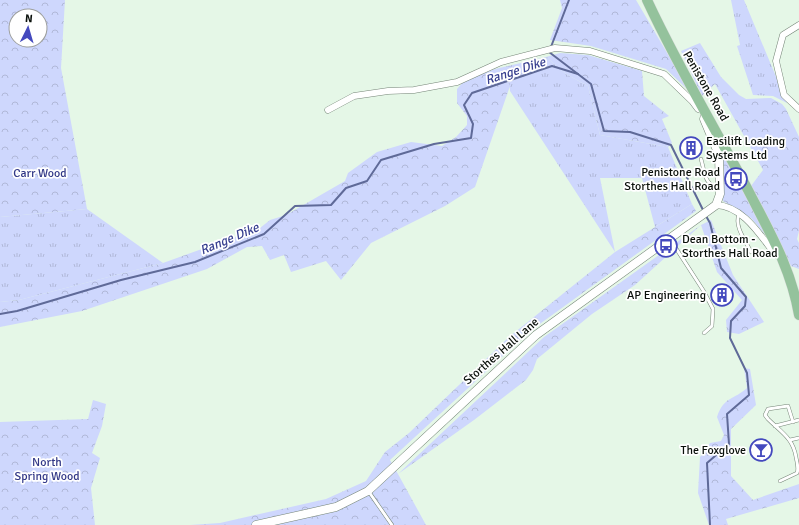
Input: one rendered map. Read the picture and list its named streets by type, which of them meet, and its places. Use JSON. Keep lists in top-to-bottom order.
{
  "streets": {
    "highway": ["Penistone Road"],
    "street": ["Storthes Hall Lane"]
  },
  "water": ["Range Dike"],
  "parks": ["Carr Wood", "North Spring Wood"],
  "places": {
    "building": ["Easilift Loading Systems Ltd", "AP Engineering"],
    "bus stop": ["Penistone Road Storthes Hall Road", "Dean Bottom - Storthes Hall Road"],
    "bar": ["The Foxglove"]
  },
  "north": "top"
}
